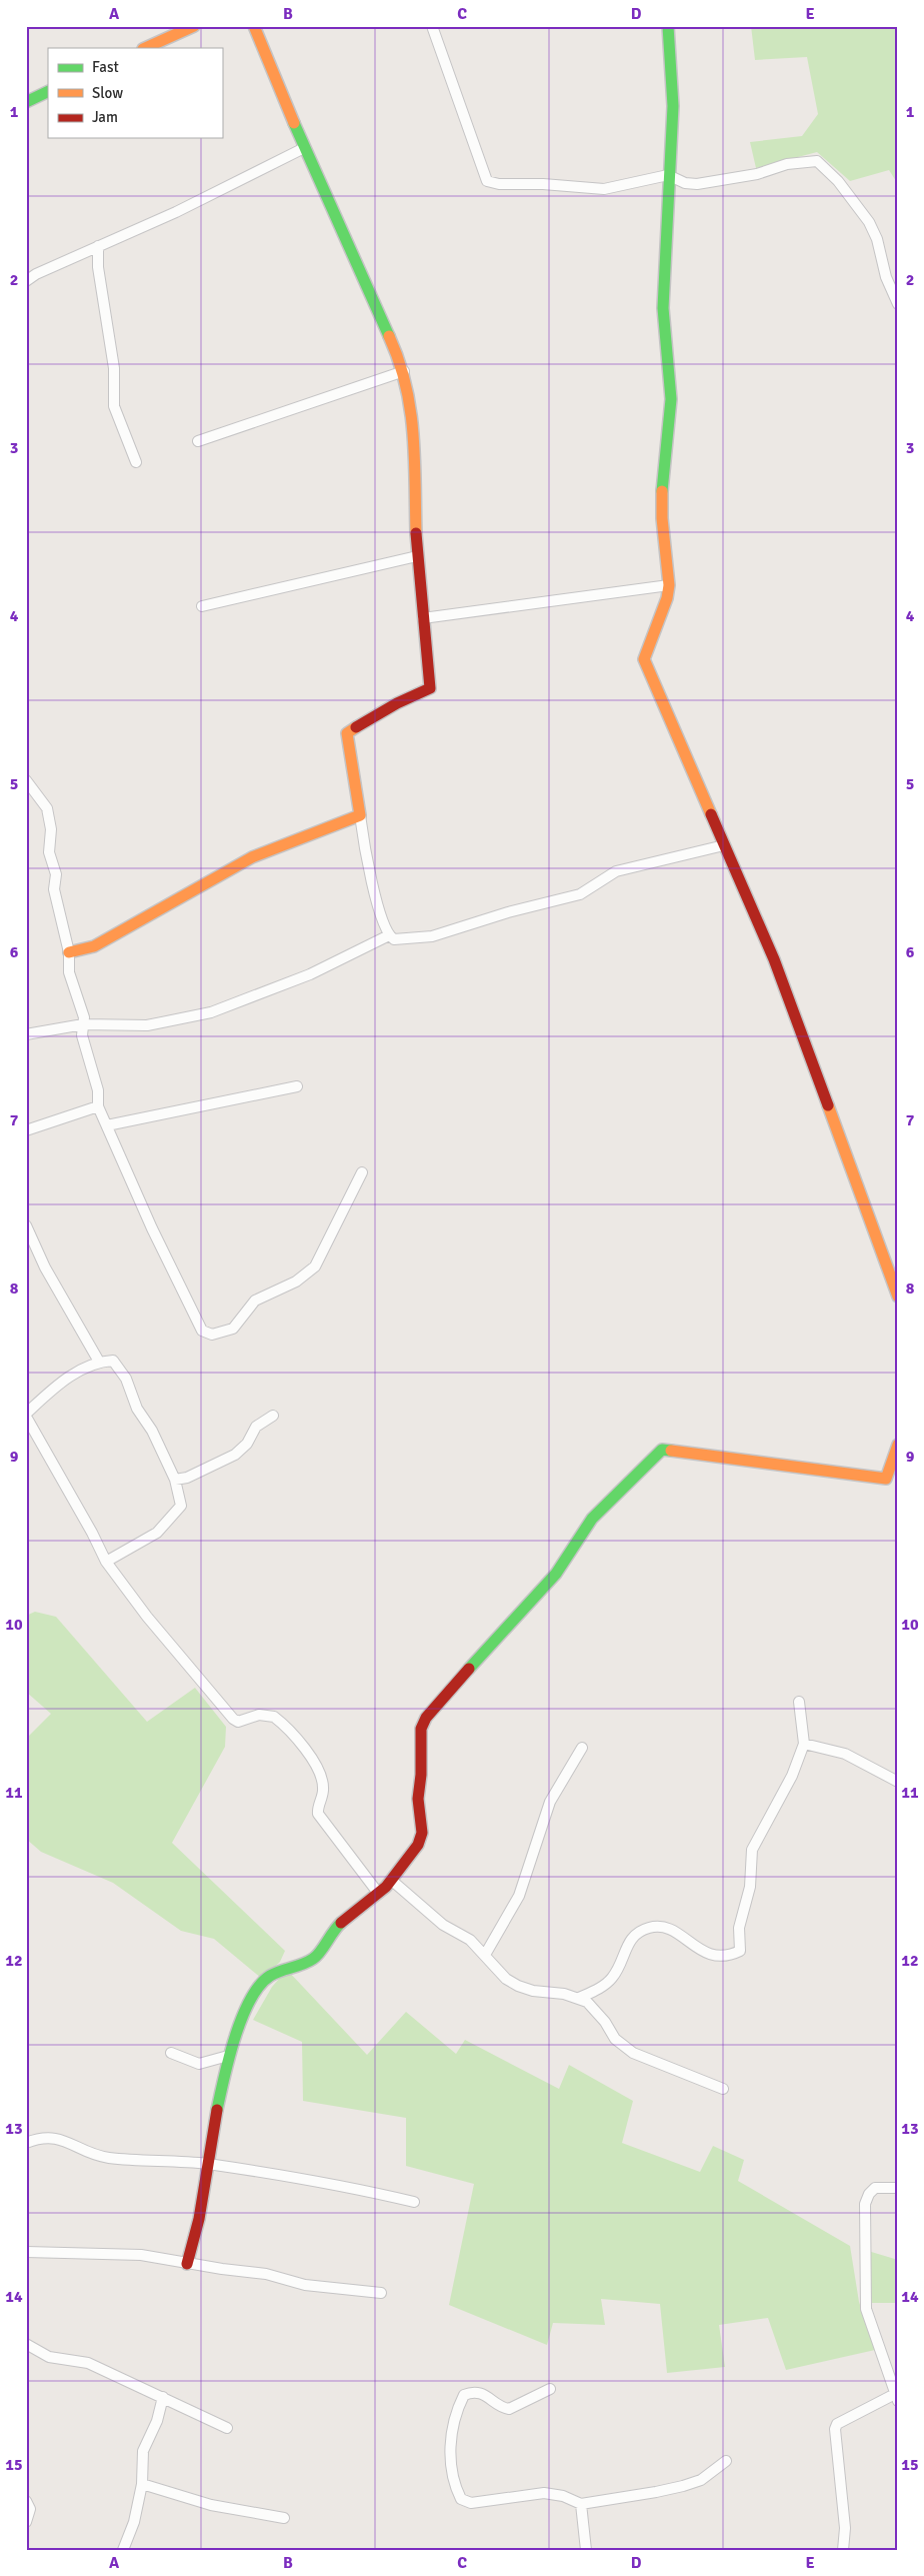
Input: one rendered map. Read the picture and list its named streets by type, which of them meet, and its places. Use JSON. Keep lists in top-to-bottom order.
{
  "legend": ["Fast", "Slow", "Jam"],
  "grid": {
    "columns": [
      "A",
      "B",
      "C",
      "D",
      "E"
    ],
    "rows": [
      "1",
      "2",
      "3",
      "4",
      "5",
      "6",
      "7",
      "8",
      "9",
      "10",
      "11",
      "12",
      "13",
      "14",
      "15"
    ]
  }
}
